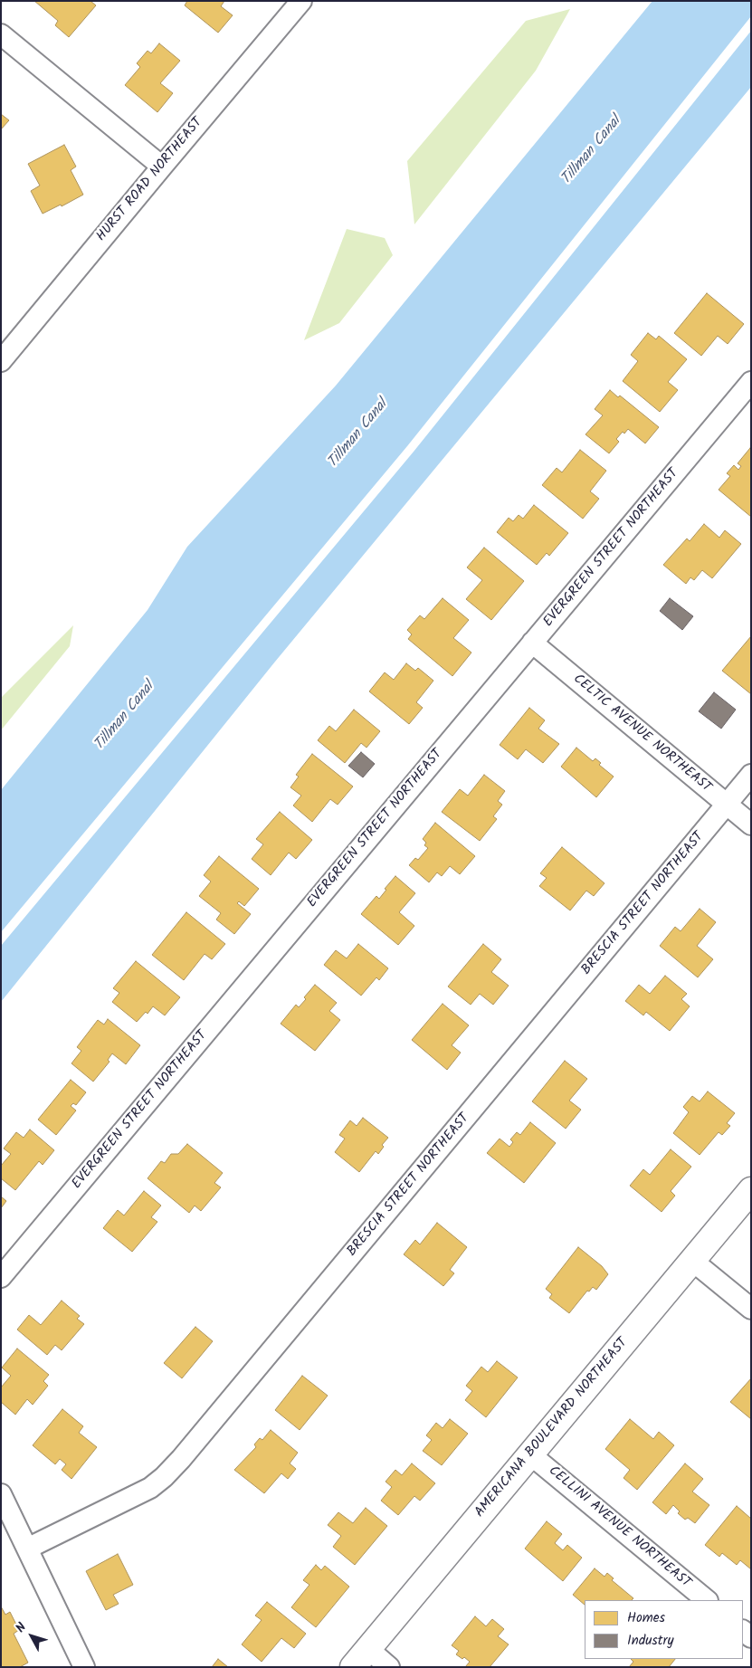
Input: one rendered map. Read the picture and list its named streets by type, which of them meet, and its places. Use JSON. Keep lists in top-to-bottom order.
{
  "streets": {
    "street": [
      "HURST ROAD NORTHEAST",
      "EVERGREEN STREET NORTHEAST",
      "CELTIC AVENUE NORTHEAST",
      "BRESCIA STREET NORTHEAST",
      "AMERICANA BOULEVARD NORTHEAST",
      "CELLINI AVENUE NORTHEAST"
    ]
  },
  "crossings": [
    ["EVERGREEN STREET NORTHEAST", "CELTIC AVENUE NORTHEAST"],
    ["CELTIC AVENUE NORTHEAST", "BRESCIA STREET NORTHEAST"],
    ["AMERICANA BOULEVARD NORTHEAST", "CELLINI AVENUE NORTHEAST"]
  ],
  "water": ["Tillman Canal"],
  "legend": ["Homes", "Industry"],
  "north": "top left"
}
